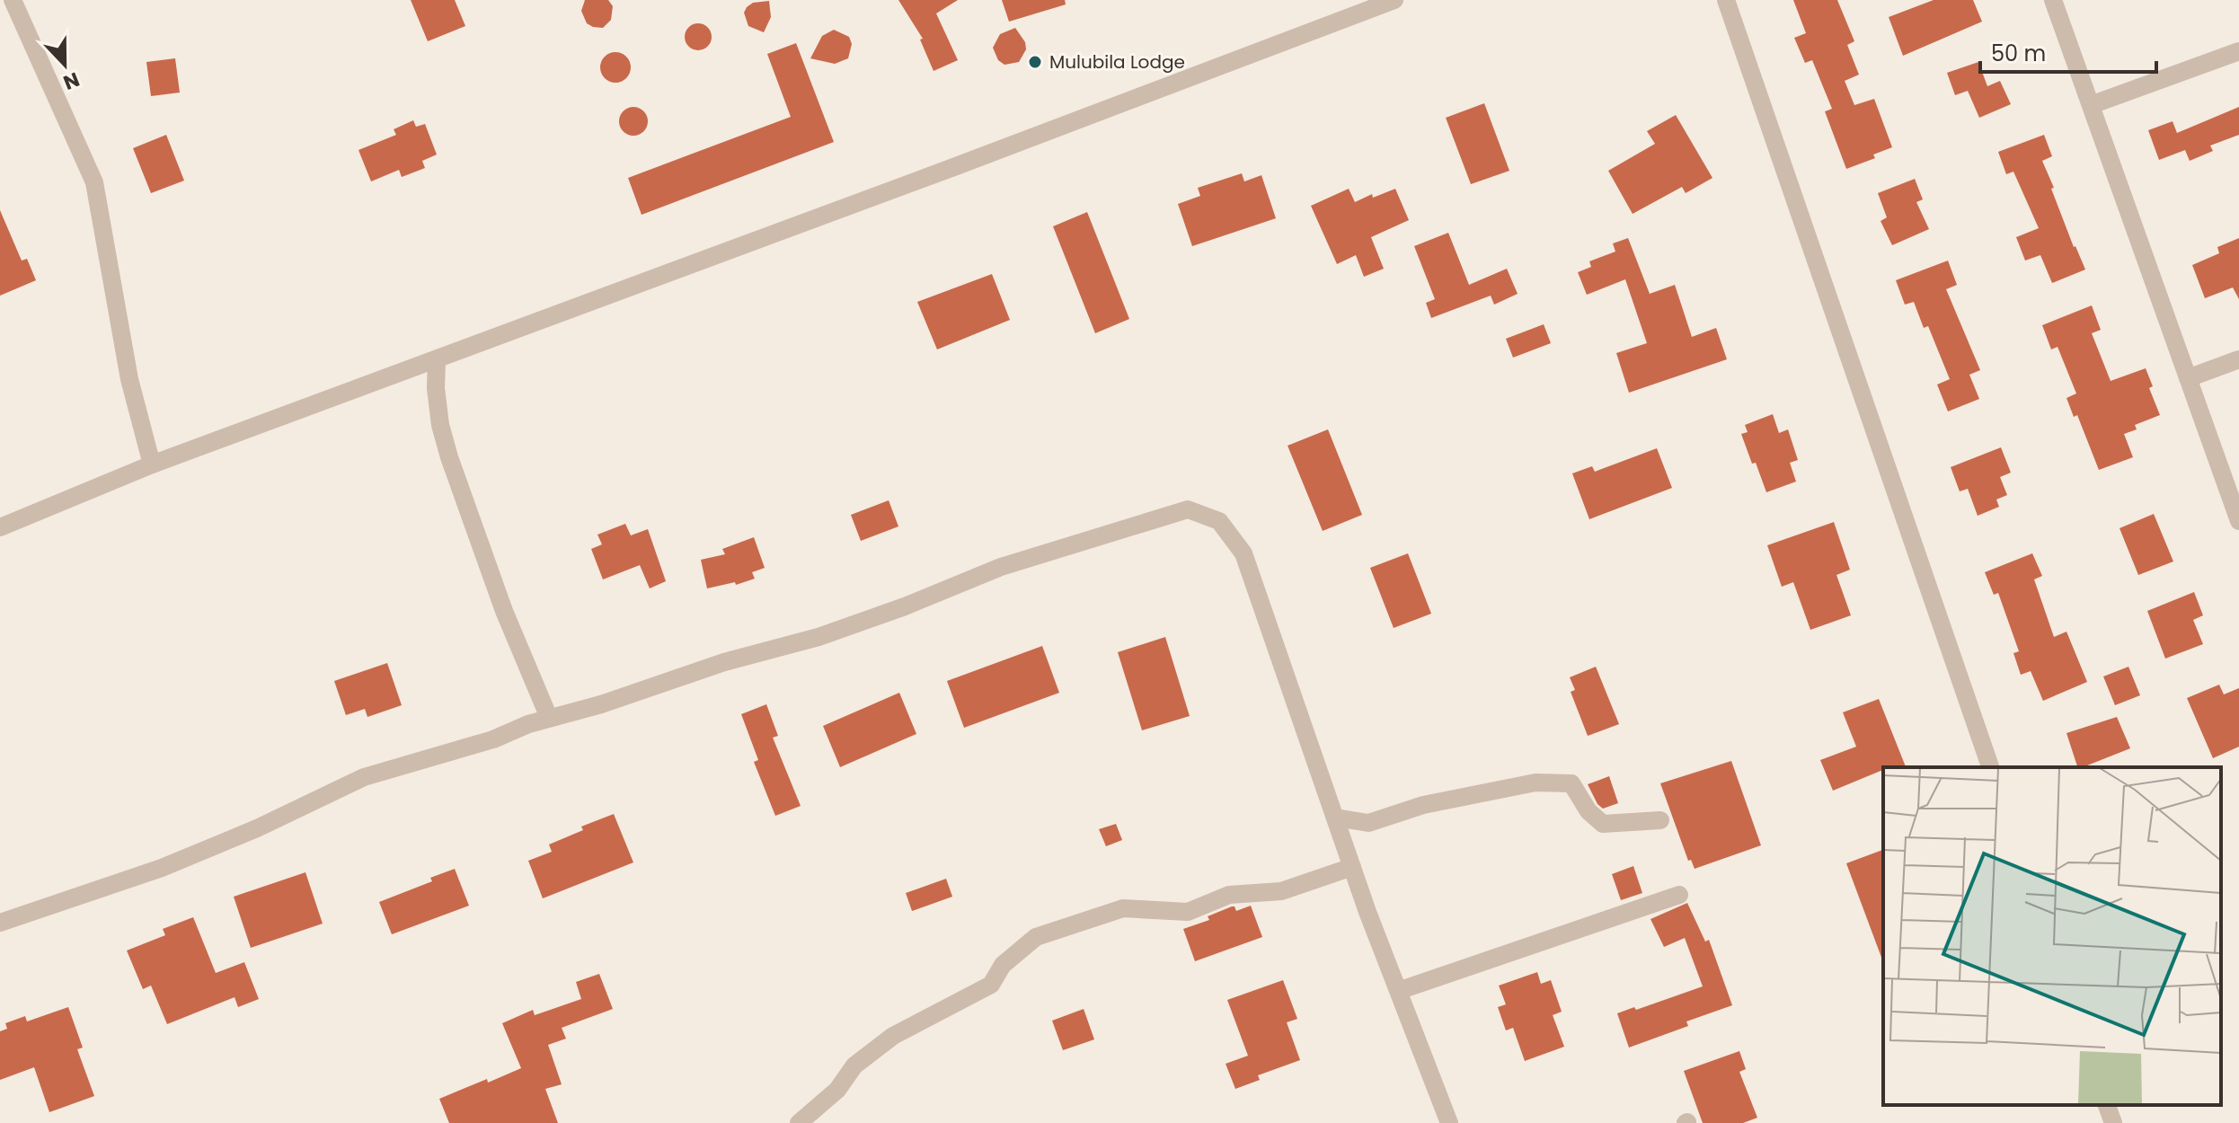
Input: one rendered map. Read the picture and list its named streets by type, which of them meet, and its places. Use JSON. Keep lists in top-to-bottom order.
{
  "places": ["Mulubila Lodge"],
  "scale_bar": "50 m",
  "north": "bottom"
}
